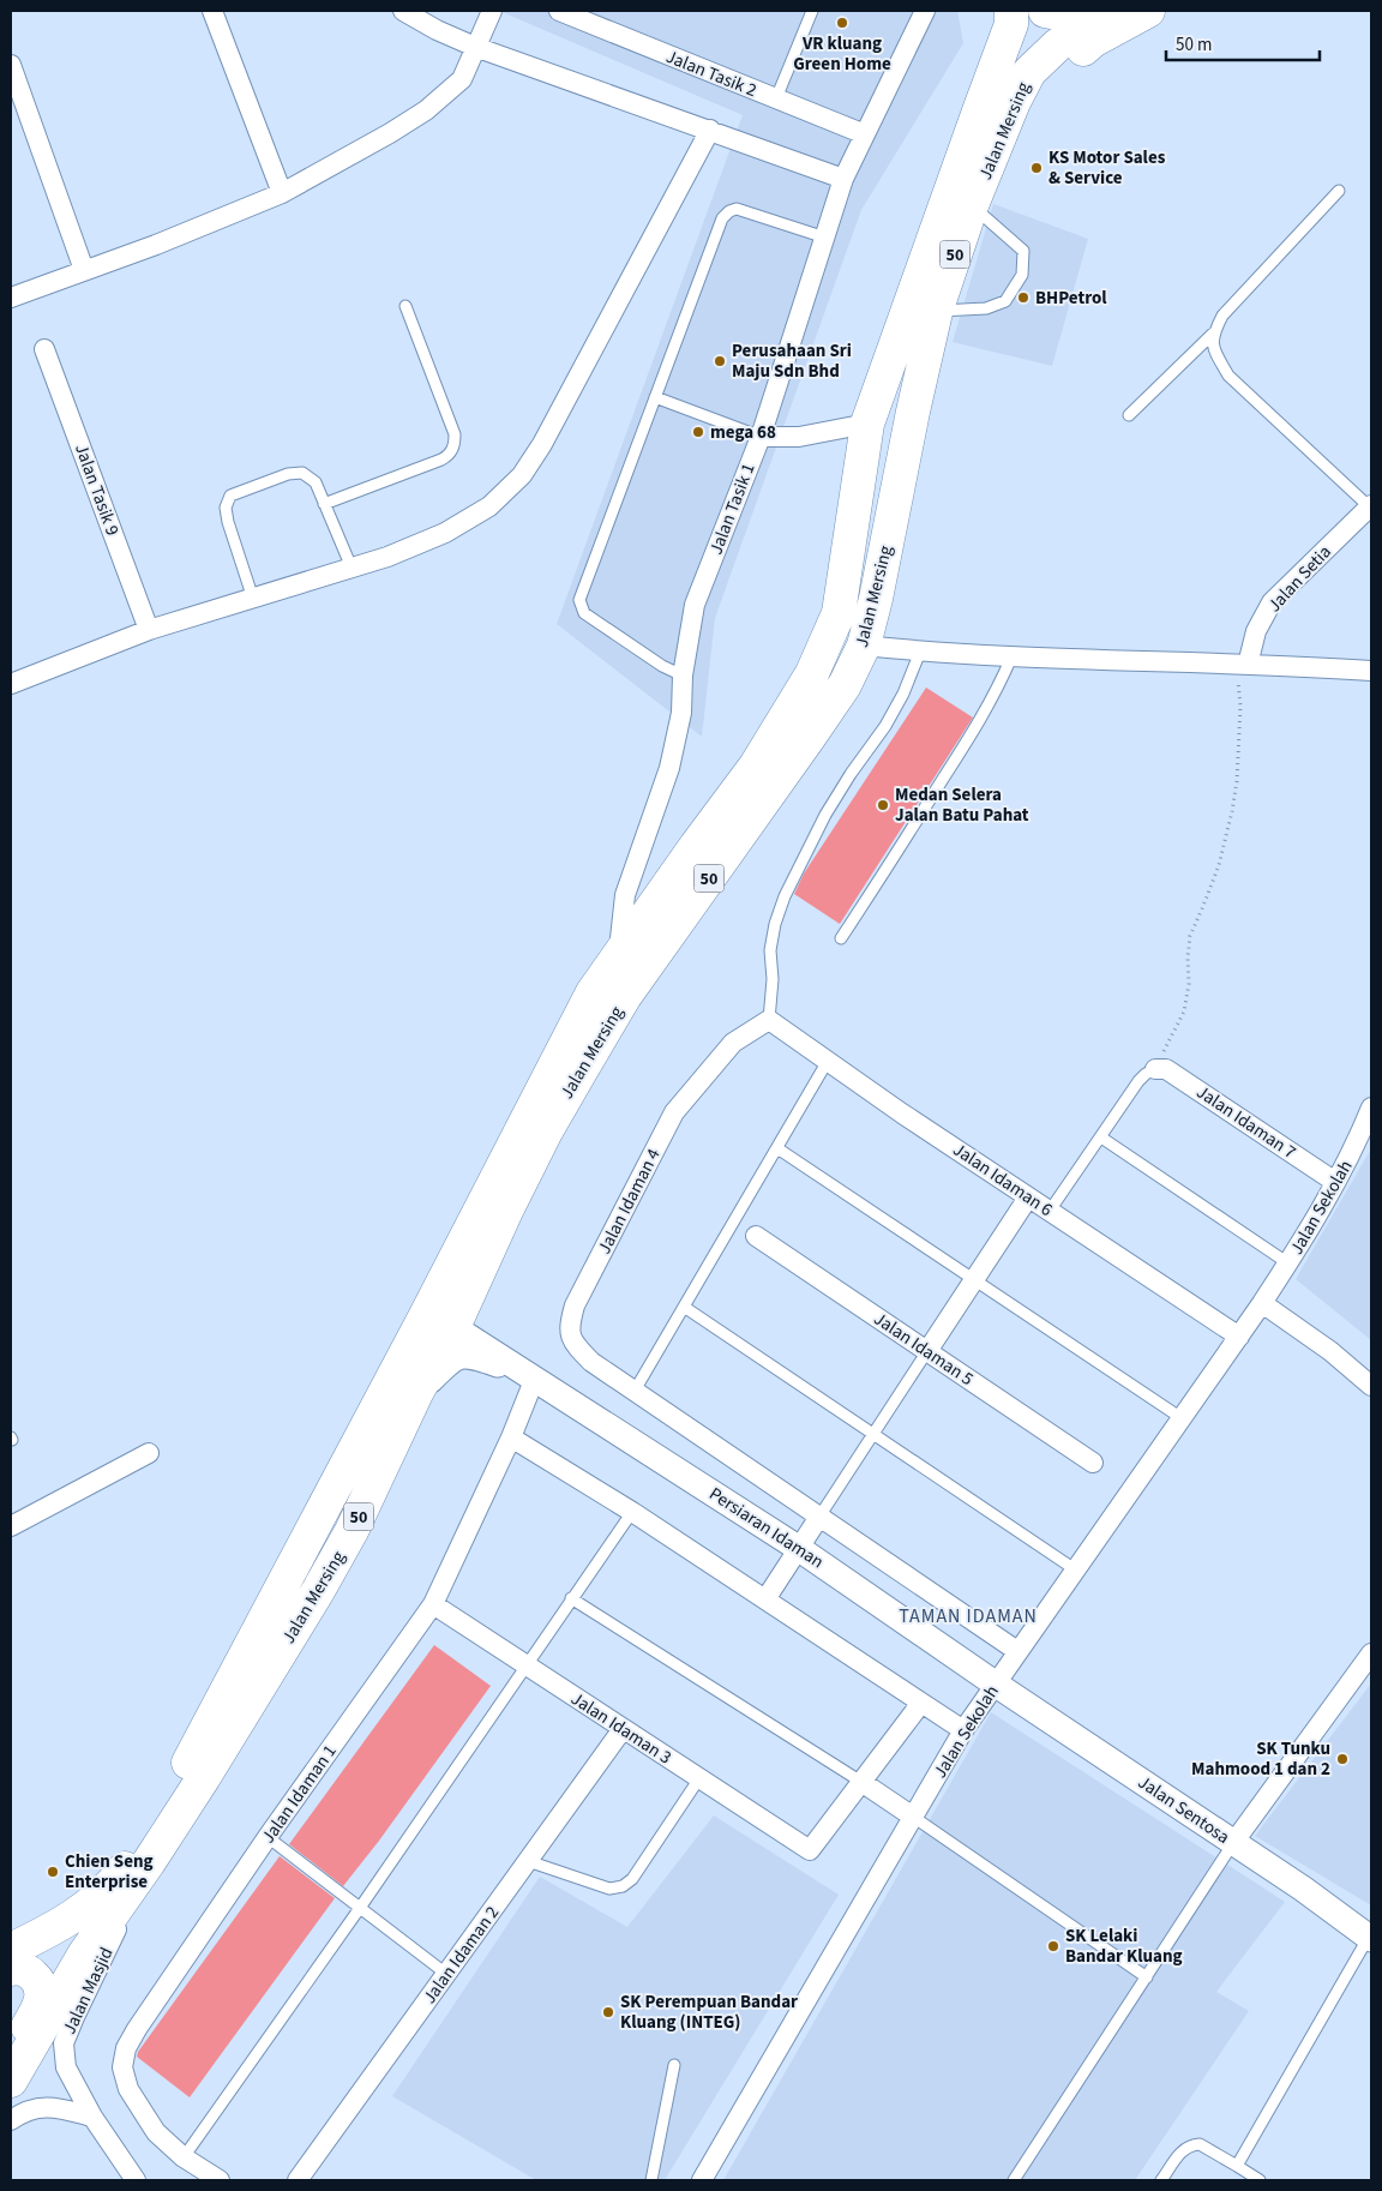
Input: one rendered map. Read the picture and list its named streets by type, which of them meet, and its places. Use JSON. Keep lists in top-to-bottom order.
{
  "streets": {
    "highway": ["Jalan Mersing", "50"],
    "street": [
      "Jalan Tasik 2",
      "Jalan Tasik 9",
      "Jalan Tasik 1",
      "Jalan Setia",
      "Jalan Idaman 7",
      "Jalan Idaman 6",
      "Jalan Idaman 4",
      "Jalan Sekolah",
      "Jalan Idaman 5",
      "Persiaran Idaman",
      "Jalan Idaman 3",
      "Jalan Idaman 1",
      "Jalan Sentosa",
      "Jalan Idaman 2",
      "Jalan Masjid"
    ]
  },
  "crossings": [
    ["Jalan Tasik 2", "Jalan Tasik 1"],
    ["Jalan Mersing", "50"],
    ["Jalan Mersing", "Jalan Tasik 1"],
    ["Jalan Mersing", "Persiaran Idaman"],
    ["Jalan Mersing", "Jalan Masjid"],
    ["Jalan Idaman 7", "Jalan Sekolah"],
    ["Jalan Idaman 6", "Jalan Idaman 4"],
    ["Jalan Idaman 6", "Jalan Sekolah"],
    ["Jalan Idaman 4", "Jalan Sekolah"],
    ["Jalan Sekolah", "Persiaran Idaman"],
    ["Jalan Sekolah", "Jalan Sentosa"],
    ["Persiaran Idaman", "Jalan Idaman 1"],
    ["Persiaran Idaman", "Jalan Sentosa"],
    ["Jalan Idaman 3", "Jalan Idaman 1"],
    ["Jalan Idaman 3", "Jalan Idaman 2"]
  ],
  "districts": ["TAMAN IDAMAN"],
  "places": [
    "VR kluang Green Home",
    "KS Motor Sales & Service",
    "BHPetrol",
    "Perusahaan Sri Maju Sdn Bhd",
    "mega 68",
    "Medan Selera Jalan Batu Pahat",
    "SK Tunku Mahmood 1 dan 2",
    "Chien Seng Enterprise",
    "SK Lelaki Bandar Kluang",
    "SK Perempuan Bandar Kluang (INTEG)"
  ],
  "scale_bar": "50 m"
}
